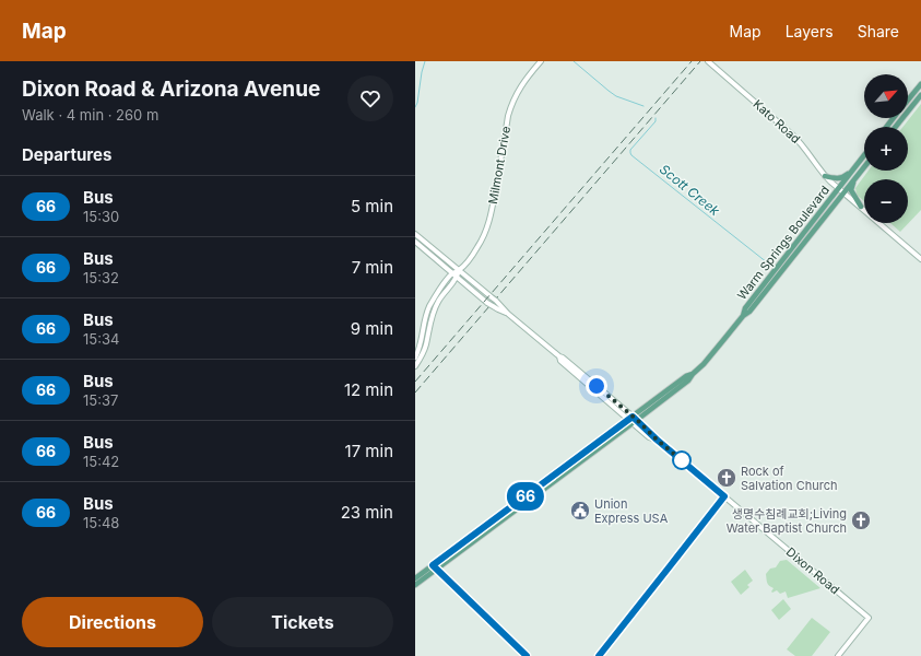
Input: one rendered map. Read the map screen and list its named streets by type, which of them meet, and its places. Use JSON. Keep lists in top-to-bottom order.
{
  "streets": {
    "main road": ["Warm Springs Boulevard"],
    "street": ["Kato Road", "Milmont Drive", "Dixon Road"]
  },
  "crossings": [
    ["Kato Road", "Warm Springs Boulevard"]
  ],
  "water": ["Scott Creek"],
  "places": {
    "church": ["Rock of Salvation Church", "생명수침례교회;Living Water Baptist Church"],
    "public building": ["Union Express USA"]
  },
  "lines": ["bus line 66"],
  "north": "top right",
  "page": {
    "header": "Map",
    "nav": ["Map", "Layers", "Share"],
    "heading": [
      ["Dixon Road & Arizona Avenue", "Walk · 4 min · 260 m"],
      "Departures"
    ],
    "on_map": "66",
    "map_buttons": ["+", "−"],
    "list": [
      {
        "mark": "66",
        "name": "Bus",
        "note": "15:30",
        "value": "5 min"
      },
      {
        "mark": "66",
        "name": "Bus",
        "note": "15:32",
        "value": "7 min"
      },
      {
        "mark": "66",
        "name": "Bus",
        "note": "15:34",
        "value": "9 min"
      },
      {
        "mark": "66",
        "name": "Bus",
        "note": "15:37",
        "value": "12 min"
      },
      {
        "mark": "66",
        "name": "Bus",
        "note": "15:42",
        "value": "17 min"
      },
      {
        "mark": "66",
        "name": "Bus",
        "note": "15:48",
        "value": "23 min"
      }
    ],
    "buttons": ["Directions", "Tickets"]
  }
}
